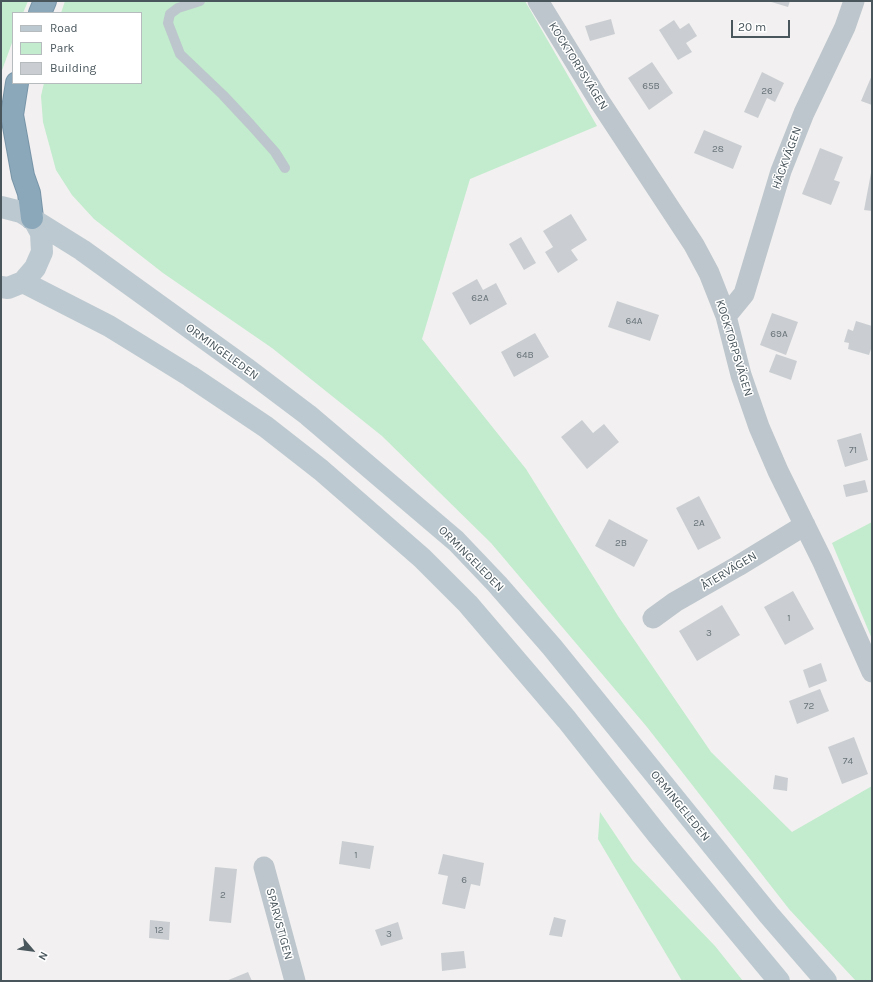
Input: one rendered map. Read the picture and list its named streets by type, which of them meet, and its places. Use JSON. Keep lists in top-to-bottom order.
{
  "streets": {
    "main road": ["ORMINGELEDEN"],
    "street": [
      "KOCKTORPSVÄGEN",
      "HÄCKVÄGEN",
      "ÅTERVÄGEN",
      "SPARVSTIGEN"
    ]
  },
  "crossings": [
    ["KOCKTORPSVÄGEN", "HÄCKVÄGEN"],
    ["KOCKTORPSVÄGEN", "ÅTERVÄGEN"]
  ],
  "house_numbers": [
    "65B",
    "26",
    "28",
    "62A",
    "64A",
    "69A",
    "64B",
    "71",
    "2A",
    "2B",
    "1",
    "3",
    "72",
    "74",
    "1",
    "6",
    "2",
    "12",
    "3"
  ],
  "legend": ["Road", "Park", "Building"],
  "scale_bar": "20 m",
  "north": "bottom right"
}
